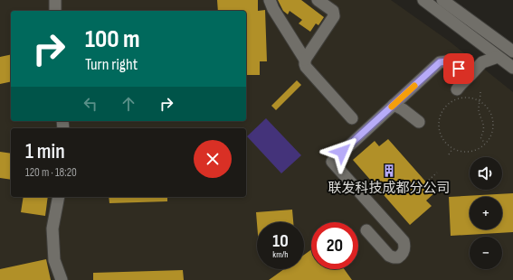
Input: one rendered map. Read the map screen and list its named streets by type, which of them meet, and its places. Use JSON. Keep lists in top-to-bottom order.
{
  "places": {
    "building": ["联发科技成都分公司"]
  },
  "page": {
    "turn": ["100 m", "Turn right"],
    "heading": ["1 min", "120 m · 18:20"],
    "map_buttons": ["+", "−"],
    "speed": "10 km/h",
    "limit": "20"
  }
}
